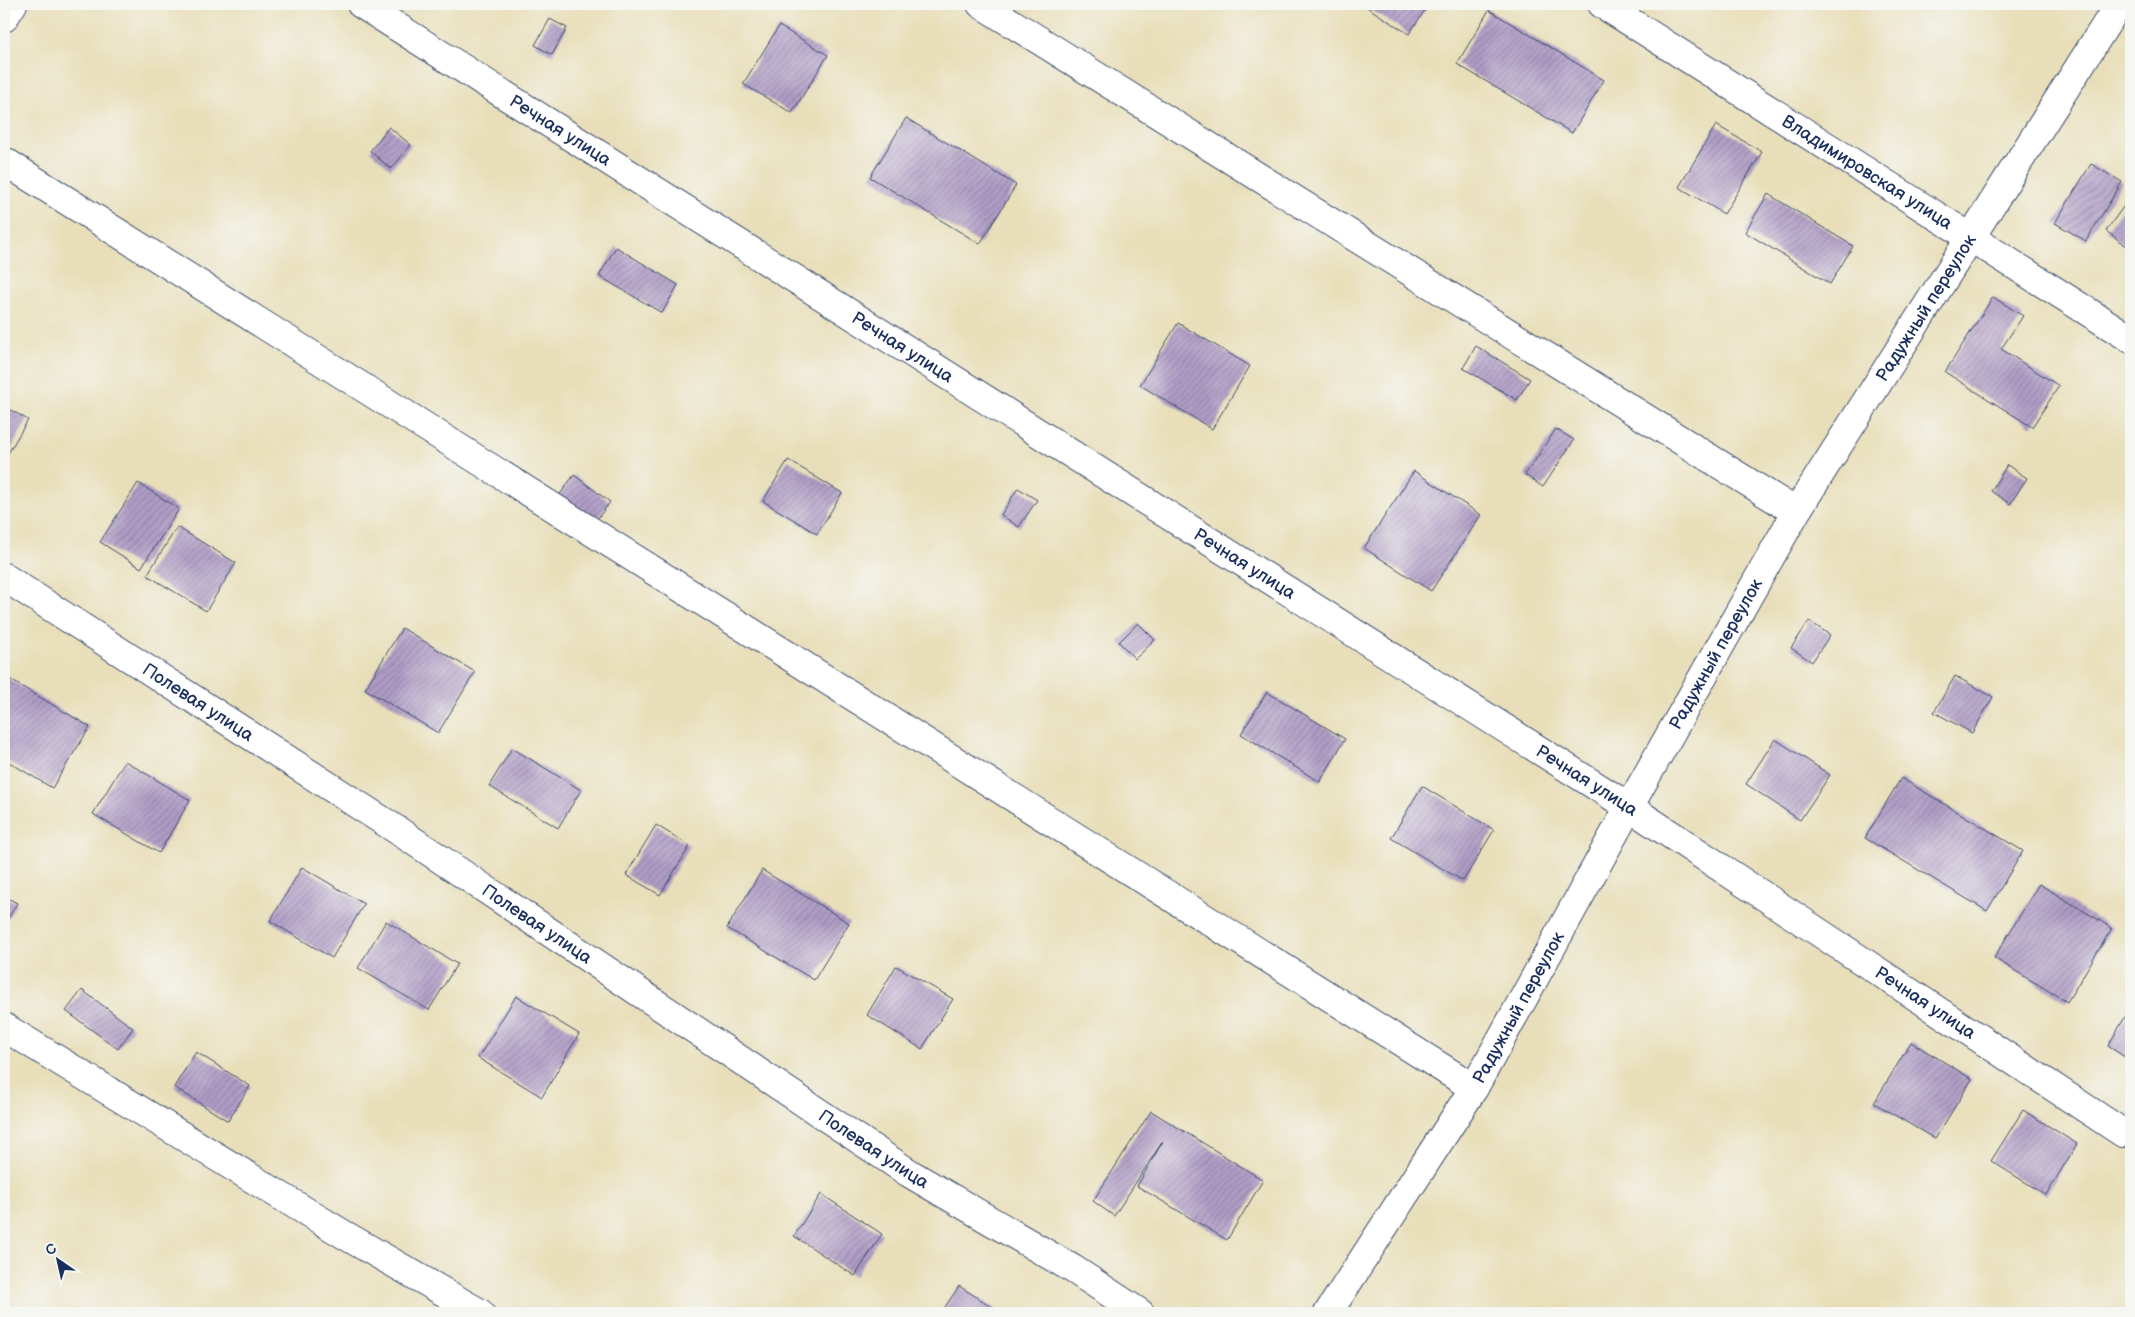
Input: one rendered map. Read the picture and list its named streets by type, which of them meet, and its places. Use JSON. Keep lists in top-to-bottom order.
{
  "streets": {
    "street": [
      "Речная улица",
      "Владимировская улица",
      "Радужный переулок",
      "Полевая улица"
    ]
  },
  "crossings": [
    ["Речная улица", "Радужный переулок"],
    ["Владимировская улица", "Радужный переулок"]
  ],
  "north": "top left"
}
